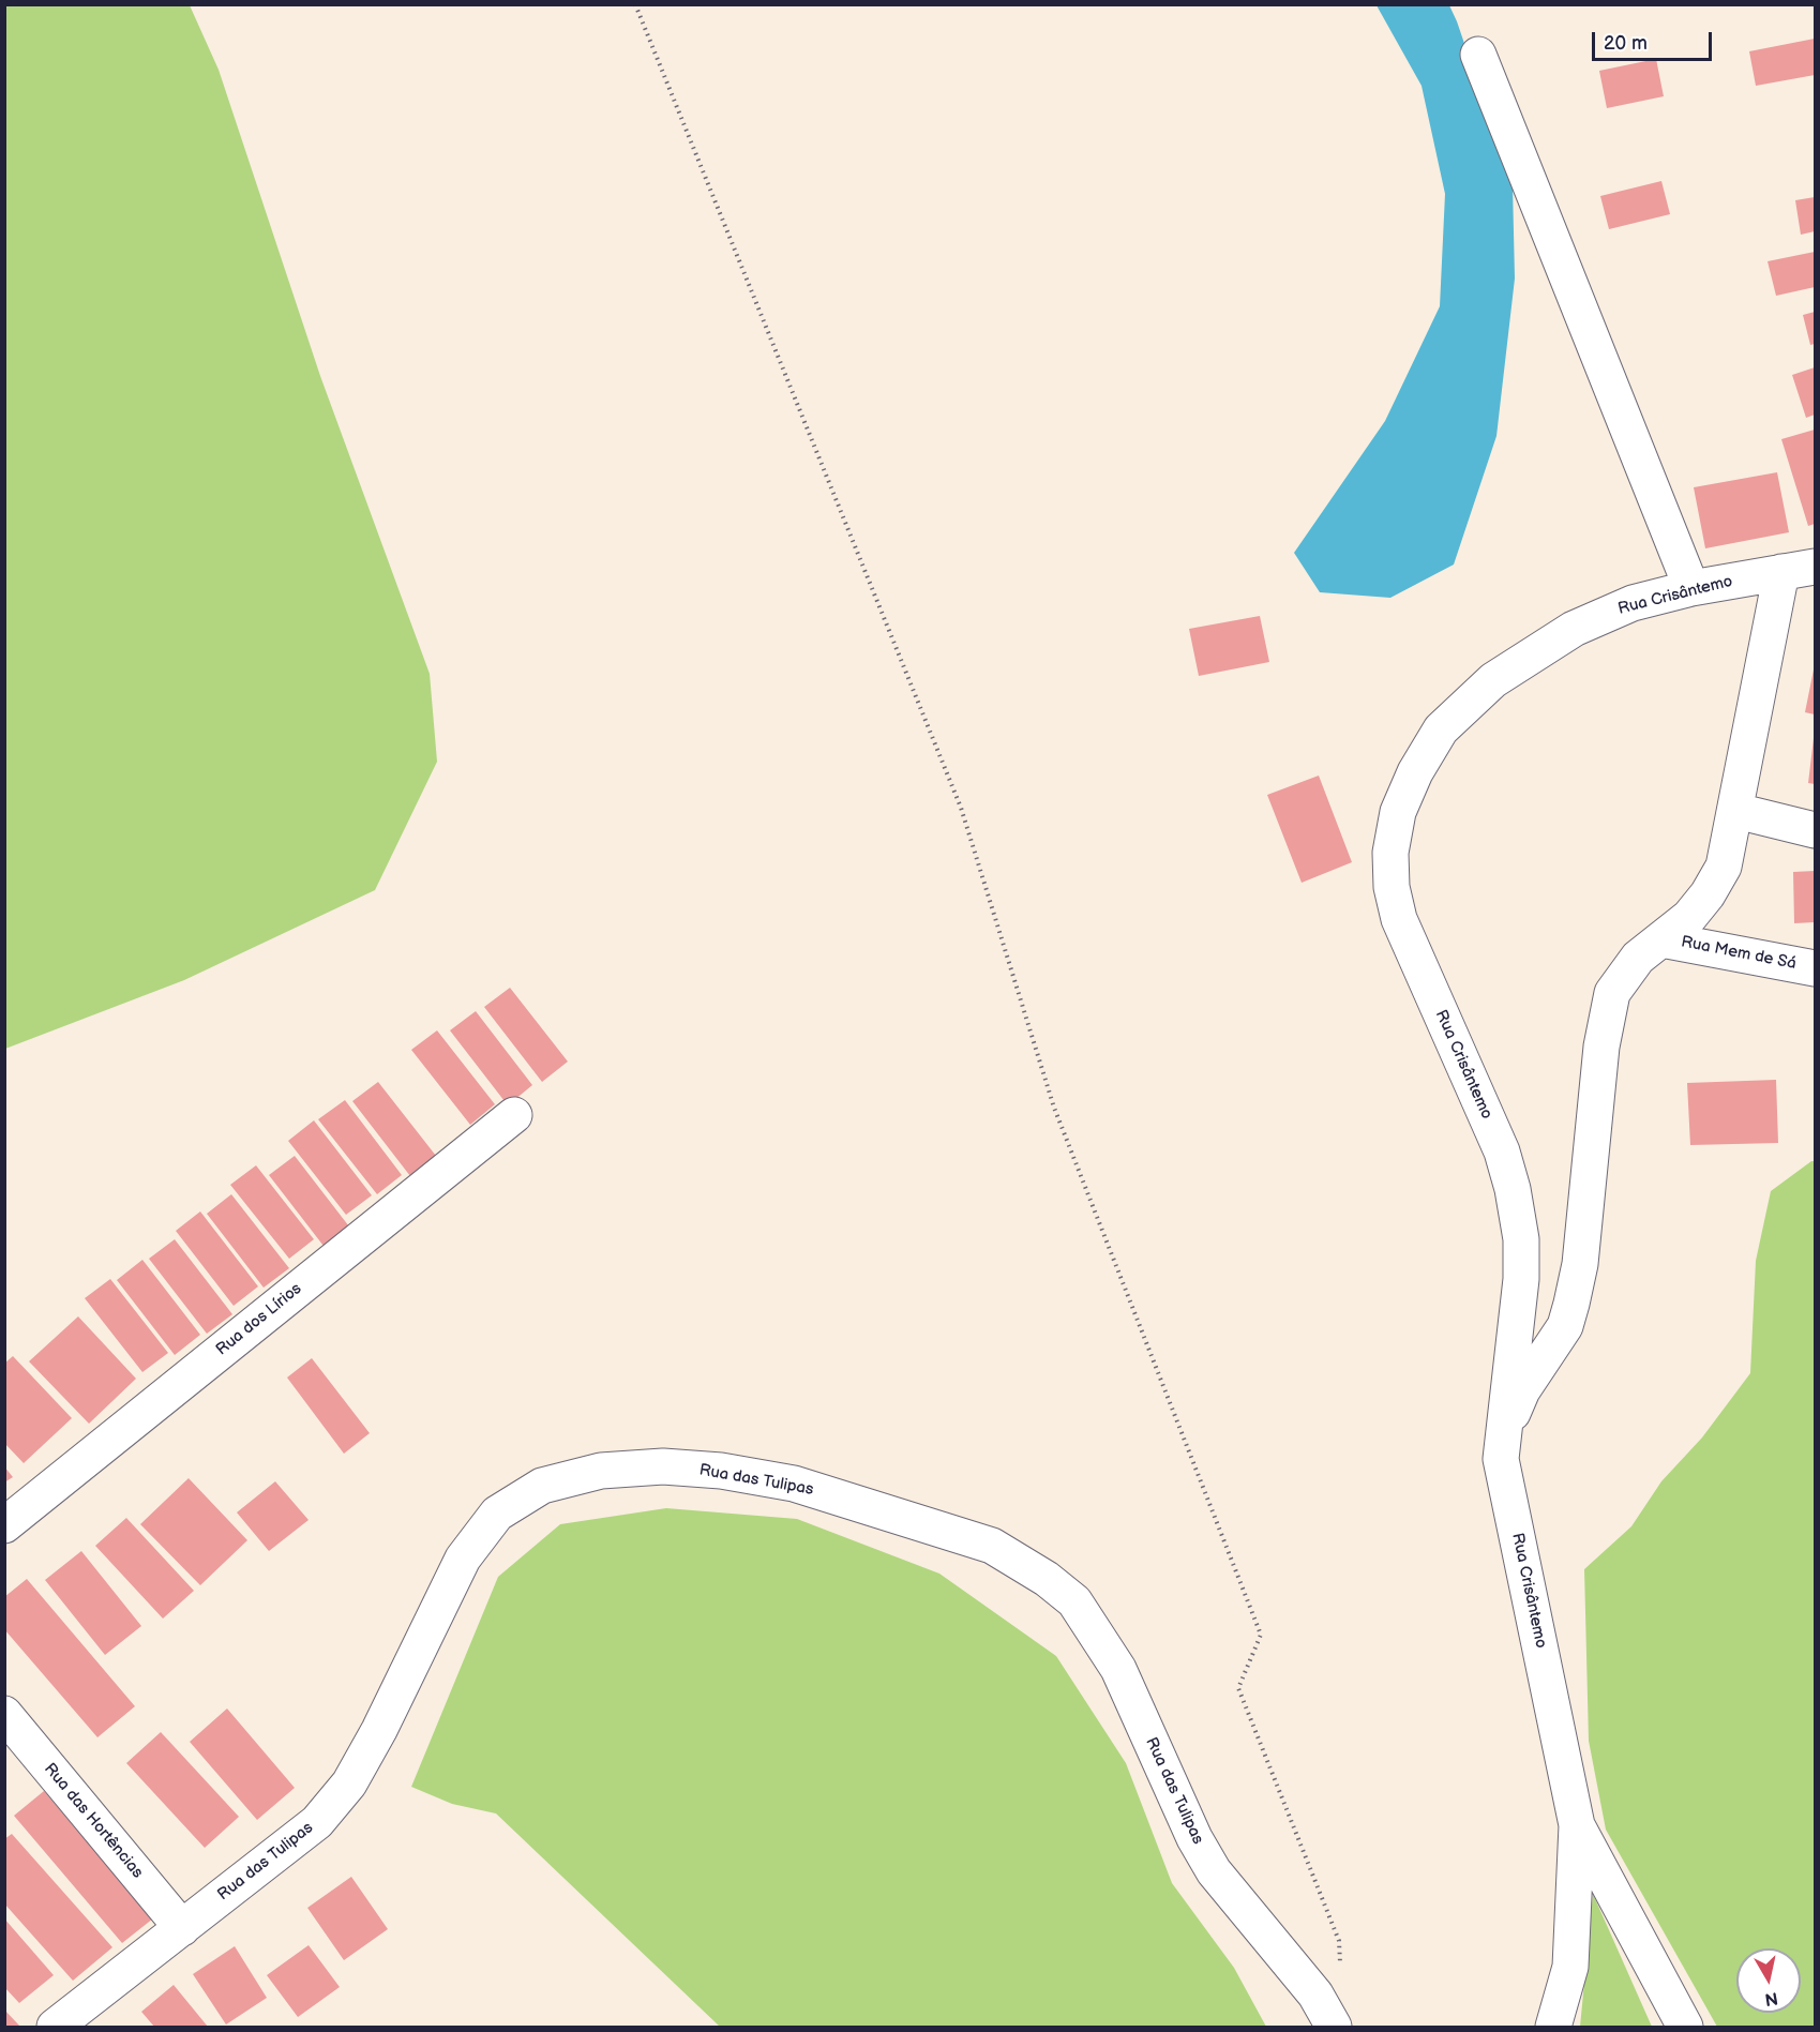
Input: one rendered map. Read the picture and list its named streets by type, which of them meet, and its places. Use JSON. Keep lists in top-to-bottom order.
{
  "streets": {
    "street": [
      "Rua Crisântemo",
      "Rua Mem de Sá",
      "Rua dos Lírios",
      "Rua das Tulipas",
      "Rua das Hortências"
    ]
  },
  "crossings": [
    ["Rua das Tulipas", "Rua das Hortências"]
  ],
  "scale_bar": "20 m",
  "north": "bottom"
}
